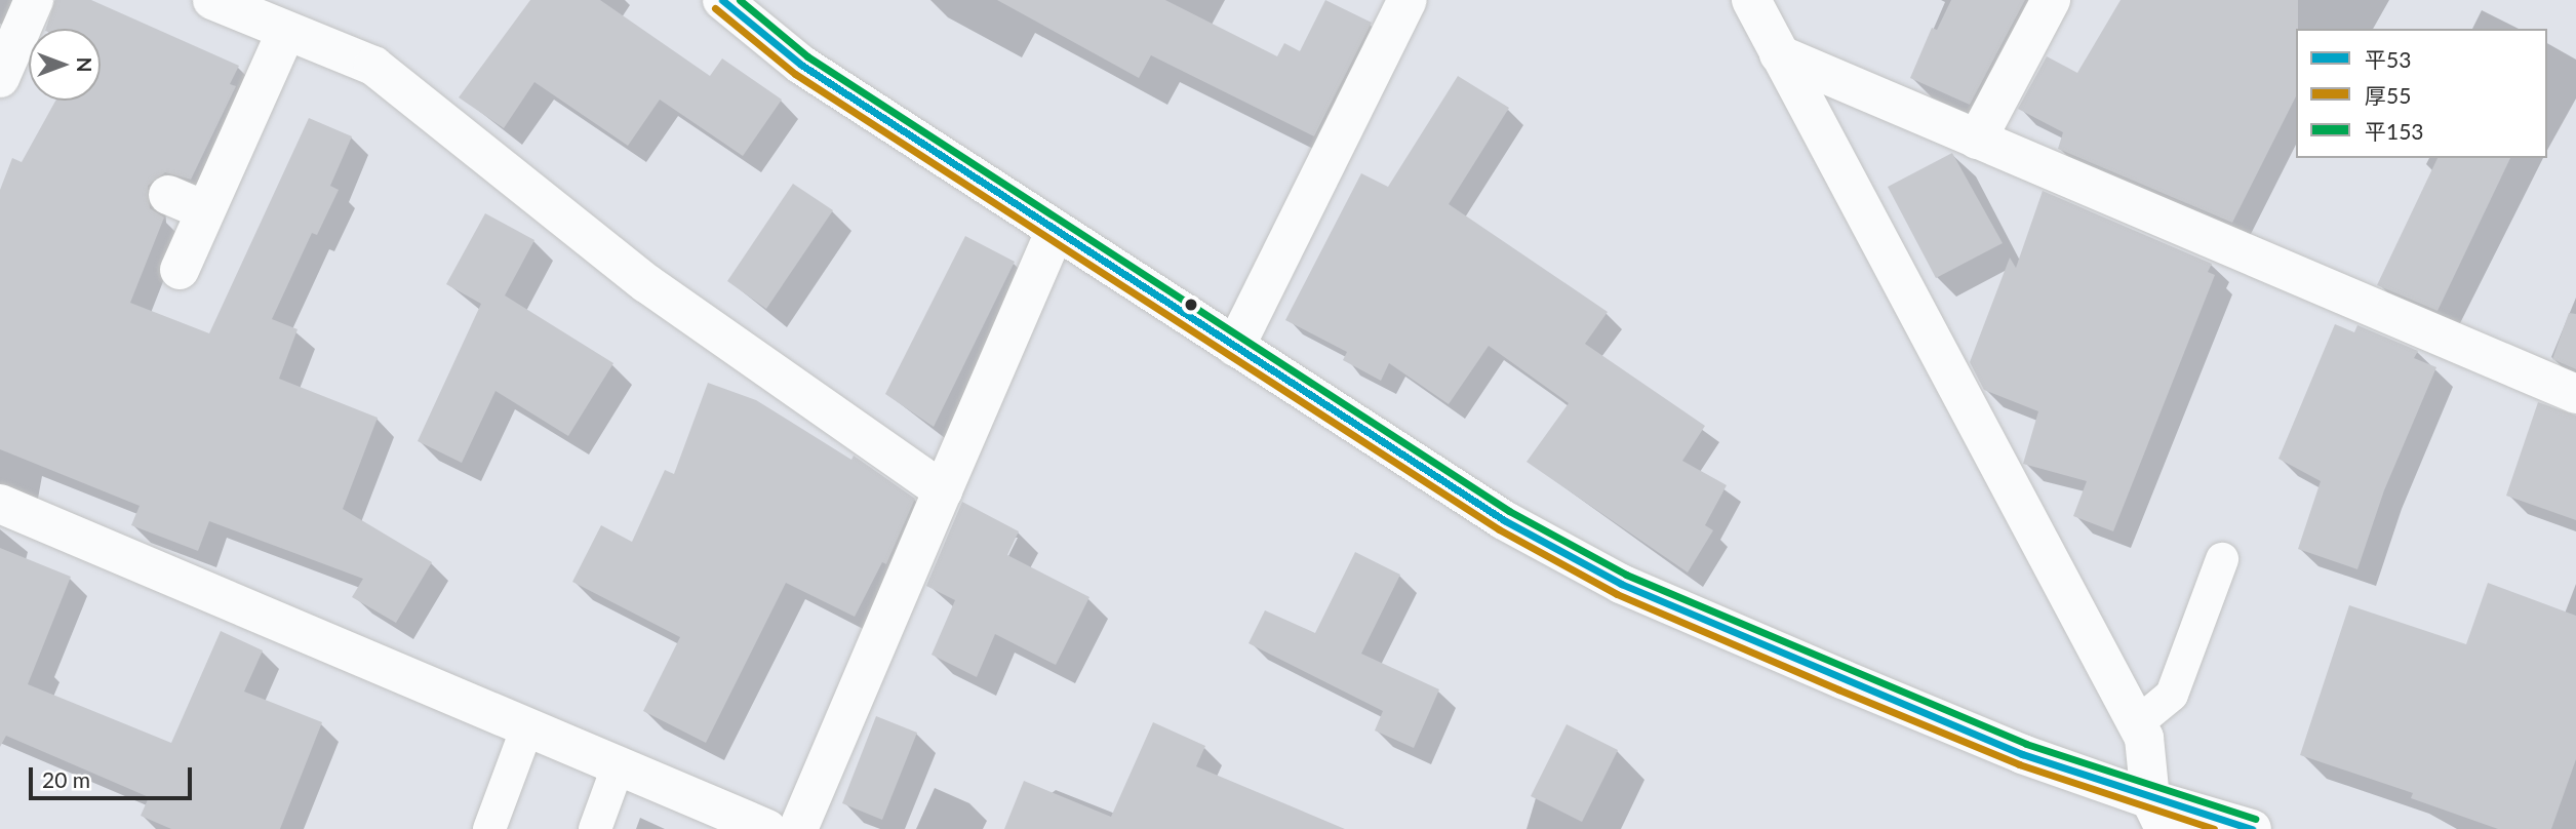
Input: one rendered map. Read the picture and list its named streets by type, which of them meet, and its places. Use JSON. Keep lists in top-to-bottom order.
{
  "lines": ["transit line 平53", "transit line 平153", "transit line 厚55"],
  "legend": ["平53", "厚55", "平153"],
  "scale_bar": "20 m",
  "north": "right"
}
